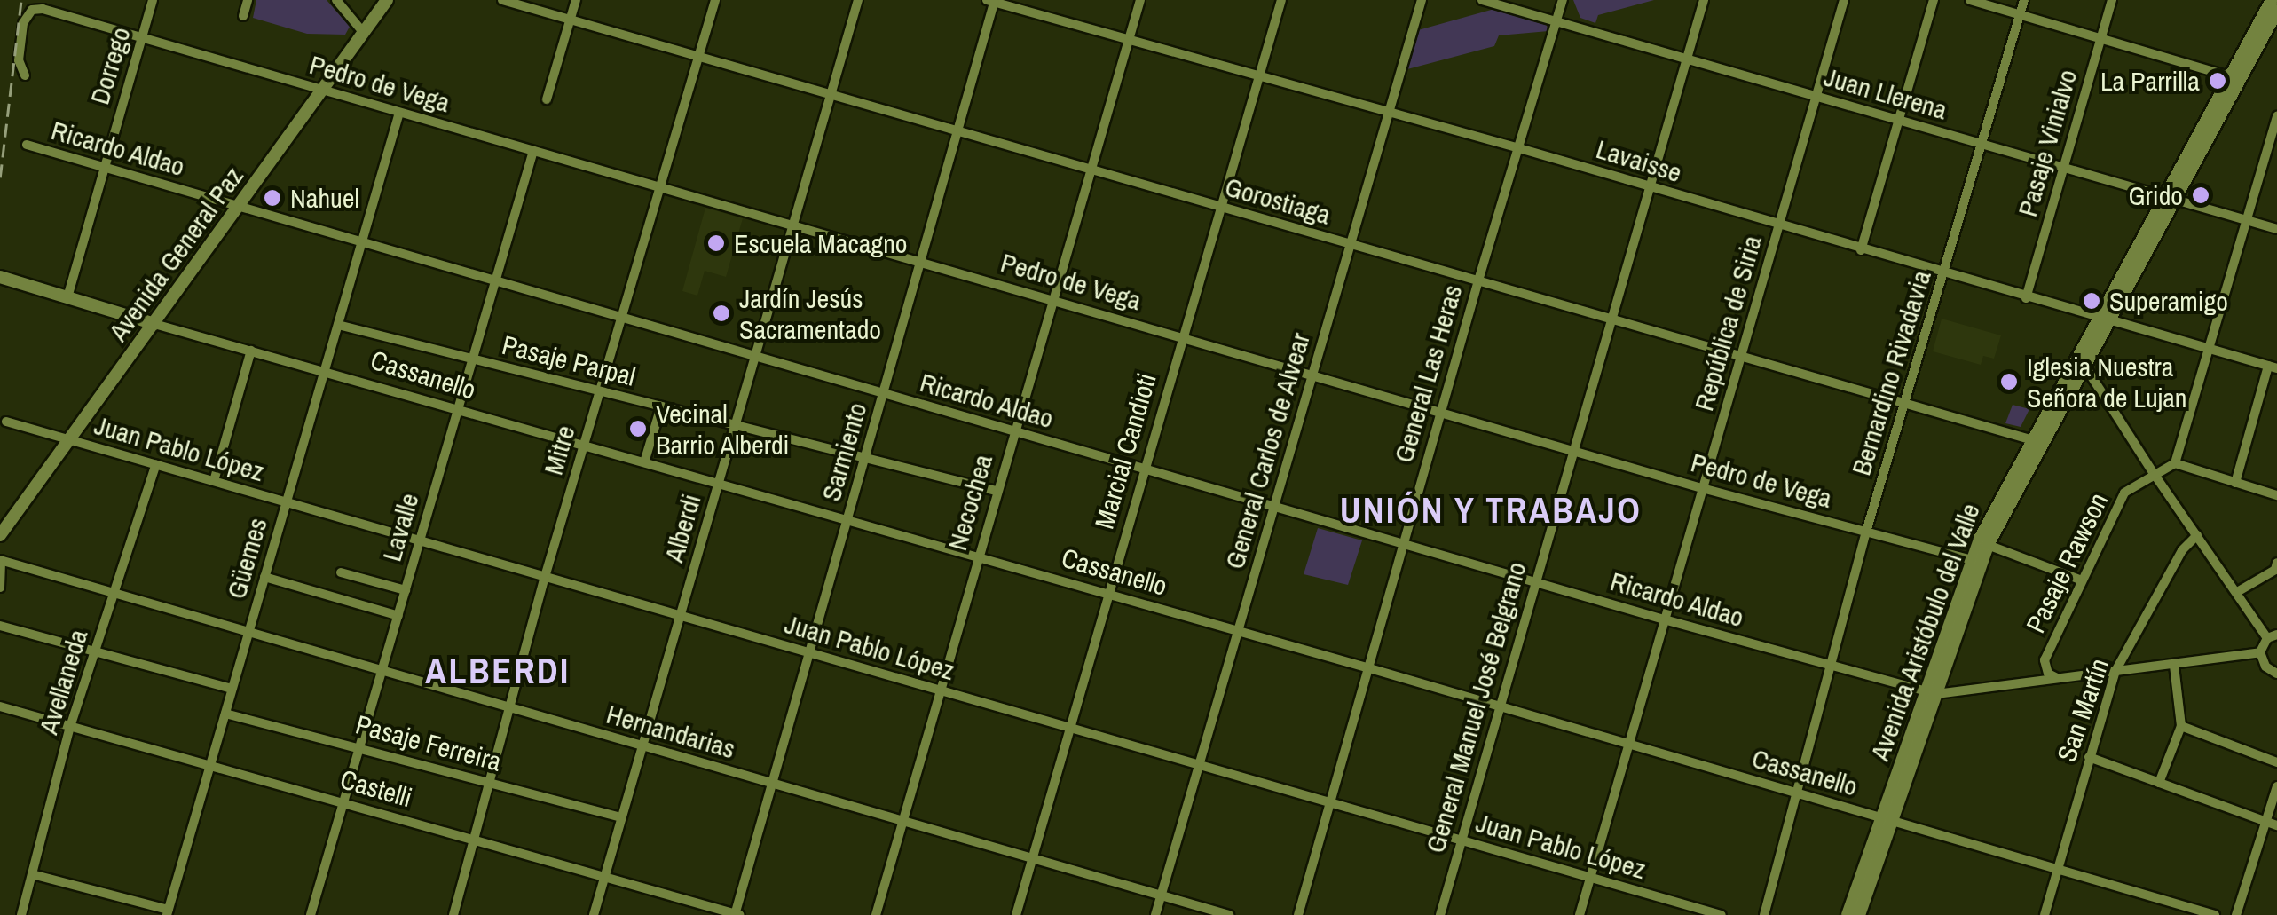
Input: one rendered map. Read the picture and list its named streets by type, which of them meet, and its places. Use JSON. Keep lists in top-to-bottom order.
{
  "streets": {
    "main road": ["Avenida General Paz", "Cassanello", "Avenida Aristóbulo del Valle"],
    "street": [
      "Dorrego",
      "Pedro de Vega",
      "Juan Llerena",
      "Pasaje Vinialvo",
      "Ricardo Aldao",
      "Lavaisse",
      "Gorostiaga",
      "República de Siria",
      "Pasaje Parpal",
      "Bernardino Rivadavia",
      "General Las Heras",
      "Juan Pablo López",
      "Mitre",
      "Marcial Candioti",
      "General Carlos de Alvear",
      "Sarmiento",
      "Necochea",
      "Lavalle",
      "Alberdi",
      "Güemes",
      "Pasaje Rawson",
      "Avellaneda",
      "General Manuel José Belgrano",
      "San Martín",
      "Hernandarias",
      "Pasaje Ferreira",
      "Castelli"
    ]
  },
  "crossings": [
    ["Dorrego", "Pedro de Vega"],
    ["Dorrego", "Ricardo Aldao"],
    ["Dorrego", "Cassanello"],
    ["Pedro de Vega", "Avenida General Paz"],
    ["Pedro de Vega", "República de Siria"],
    ["Pedro de Vega", "Bernardino Rivadavia"],
    ["Pedro de Vega", "General Las Heras"],
    ["Pedro de Vega", "Mitre"],
    ["Pedro de Vega", "Marcial Candioti"],
    ["Pedro de Vega", "General Carlos de Alvear"],
    ["Pedro de Vega", "Sarmiento"],
    ["Pedro de Vega", "Necochea"],
    ["Pedro de Vega", "Lavalle"],
    ["Pedro de Vega", "Alberdi"],
    ["Pedro de Vega", "Güemes"],
    ["Pedro de Vega", "Avenida Aristóbulo del Valle"],
    ["Pedro de Vega", "General Manuel José Belgrano"],
    ["Juan Llerena", "Pasaje Vinialvo"],
    ["Juan Llerena", "República de Siria"],
    ["Juan Llerena", "Bernardino Rivadavia"],
    ["Juan Llerena", "General Las Heras"],
    ["Juan Llerena", "Avenida Aristóbulo del Valle"],
    ["Juan Llerena", "General Manuel José Belgrano"],
    ["Pasaje Vinialvo", "Lavaisse"],
    ["Ricardo Aldao", "Avenida General Paz"],
    ["Ricardo Aldao", "República de Siria"],
    ["Ricardo Aldao", "Bernardino Rivadavia"],
    ["Ricardo Aldao", "General Las Heras"],
    ["Ricardo Aldao", "Mitre"],
    ["Ricardo Aldao", "Marcial Candioti"],
    ["Ricardo Aldao", "General Carlos de Alvear"],
    ["Ricardo Aldao", "Sarmiento"],
    ["Ricardo Aldao", "Necochea"],
    ["Ricardo Aldao", "Lavalle"],
    ["Ricardo Aldao", "Alberdi"],
    ["Ricardo Aldao", "Güemes"],
    ["Ricardo Aldao", "Avenida Aristóbulo del Valle"],
    ["Ricardo Aldao", "General Manuel José Belgrano"],
    ["Lavaisse", "República de Siria"],
    ["Lavaisse", "Bernardino Rivadavia"],
    ["Lavaisse", "General Las Heras"],
    ["Lavaisse", "Marcial Candioti"],
    ["Lavaisse", "General Carlos de Alvear"],
    ["Lavaisse", "Sarmiento"],
    ["Lavaisse", "Necochea"],
    ["Lavaisse", "Avenida Aristóbulo del Valle"],
    ["Lavaisse", "General Manuel José Belgrano"],
    ["Gorostiaga", "República de Siria"],
    ["Gorostiaga", "Bernardino Rivadavia"],
    ["Gorostiaga", "General Las Heras"],
    ["Gorostiaga", "Mitre"],
    ["Gorostiaga", "Marcial Candioti"],
    ["Gorostiaga", "General Carlos de Alvear"],
    ["Gorostiaga", "Sarmiento"],
    ["Gorostiaga", "Necochea"],
    ["Gorostiaga", "Alberdi"],
    ["Gorostiaga", "Avenida Aristóbulo del Valle"],
    ["Gorostiaga", "General Manuel José Belgrano"],
    ["Avenida General Paz", "Cassanello"],
    ["Avenida General Paz", "Juan Pablo López"],
    ["República de Siria", "Cassanello"],
    ["República de Siria", "Juan Pablo López"],
    ["Pasaje Parpal", "Mitre"],
    ["Pasaje Parpal", "Sarmiento"],
    ["Pasaje Parpal", "Necochea"],
    ["Pasaje Parpal", "Lavalle"],
    ["Pasaje Parpal", "Alberdi"],
    ["Pasaje Parpal", "Güemes"],
    ["Bernardino Rivadavia", "Cassanello"],
    ["General Las Heras", "Cassanello"],
    ["General Las Heras", "Juan Pablo López"],
    ["Cassanello", "Mitre"],
    ["Cassanello", "Marcial Candioti"],
    ["Cassanello", "General Carlos de Alvear"],
    ["Cassanello", "Sarmiento"],
    ["Cassanello", "Necochea"],
    ["Cassanello", "Lavalle"],
    ["Cassanello", "Alberdi"],
    ["Cassanello", "Güemes"],
    ["Cassanello", "Avenida Aristóbulo del Valle"],
    ["Cassanello", "General Manuel José Belgrano"],
    ["Cassanello", "San Martín"],
    ["Juan Pablo López", "Mitre"],
    ["Juan Pablo López", "Marcial Candioti"],
    ["Juan Pablo López", "General Carlos de Alvear"],
    ["Juan Pablo López", "Sarmiento"],
    ["Juan Pablo López", "Necochea"],
    ["Juan Pablo López", "Lavalle"],
    ["Juan Pablo López", "Alberdi"],
    ["Juan Pablo López", "Güemes"],
    ["Juan Pablo López", "Avellaneda"],
    ["Juan Pablo López", "General Manuel José Belgrano"],
    ["Mitre", "Hernandarias"],
    ["Mitre", "Pasaje Ferreira"],
    ["Mitre", "Castelli"],
    ["Marcial Candioti", "Hernandarias"],
    ["General Carlos de Alvear", "Hernandarias"],
    ["Sarmiento", "Hernandarias"],
    ["Sarmiento", "Castelli"],
    ["Necochea", "Hernandarias"],
    ["Lavalle", "Hernandarias"],
    ["Lavalle", "Pasaje Ferreira"],
    ["Lavalle", "Castelli"],
    ["Alberdi", "Hernandarias"],
    ["Alberdi", "Pasaje Ferreira"],
    ["Alberdi", "Castelli"],
    ["Güemes", "Hernandarias"],
    ["Güemes", "Pasaje Ferreira"],
    ["Güemes", "Castelli"],
    ["Avellaneda", "Hernandarias"],
    ["Avellaneda", "Castelli"]
  ],
  "districts": ["UNIÓN Y TRABAJO", "ALBERDI"],
  "places": [
    "La Parrilla",
    "Grido",
    "Nahuel",
    "Escuela Macagno",
    "Superamigo",
    "Jardín Jesús Sacramentado",
    "Iglesia Nuestra Señora de Lujan",
    "Vecinal Barrio Alberdi"
  ]
}
